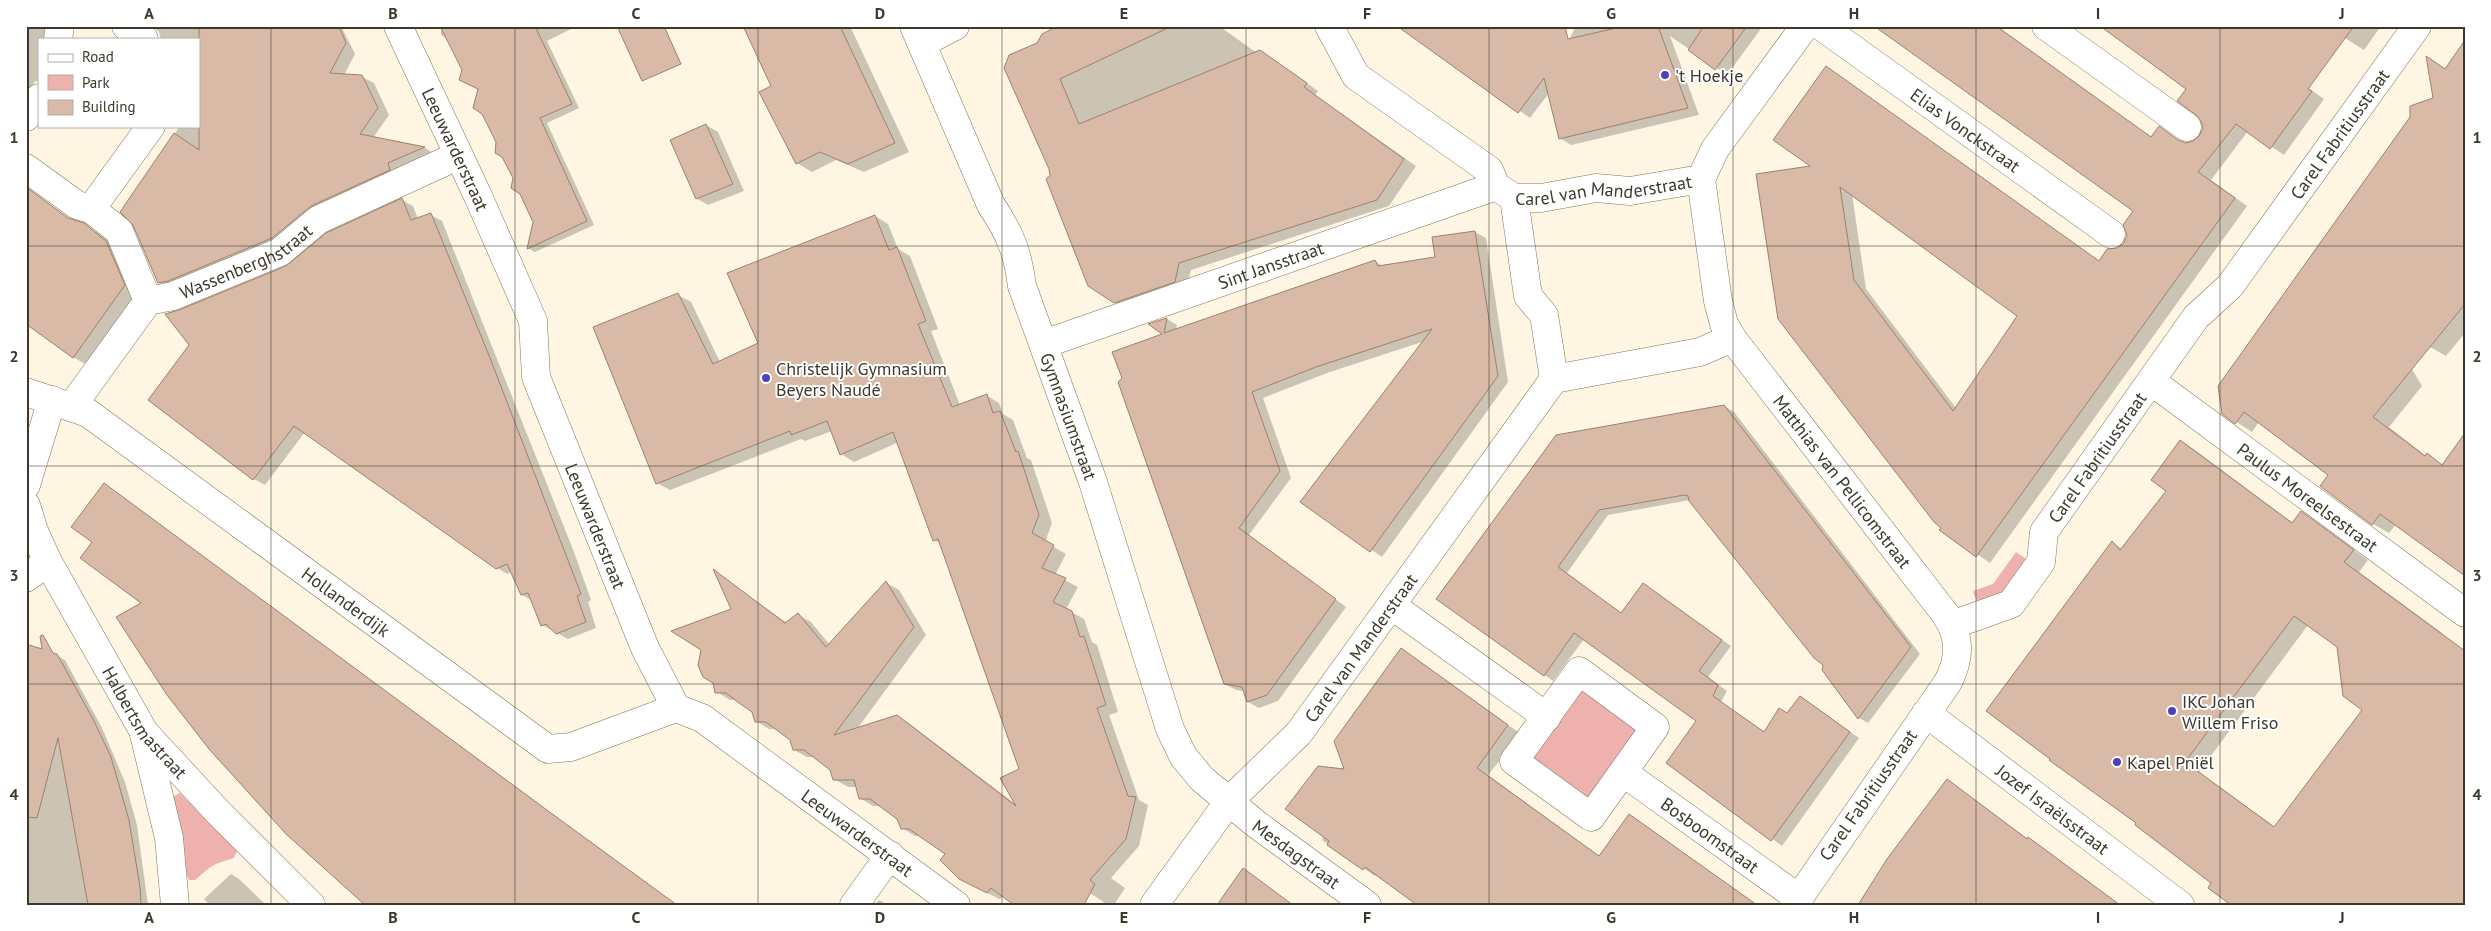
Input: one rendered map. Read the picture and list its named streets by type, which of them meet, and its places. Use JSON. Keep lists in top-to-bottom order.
{
  "streets": {
    "street": [
      "Elias Vonckstraat",
      "Carel Fabritiusstraat",
      "Leeuwarderstraat",
      "Carel van Manderstraat",
      "Wassenberghstraat",
      "Sint Jansstraat",
      "Gymnasiumstraat",
      "Matthias van Pellicomstraat",
      "Paulus Moreelsestraat",
      "Hollanderdijk",
      "Halbertsmastraat",
      "Jozef Israëlsstraat",
      "Bosboomstraat",
      "Mesdagstraat"
    ]
  },
  "crossings": [
    ["Carel Fabritiusstraat", "Matthias van Pellicomstraat"],
    ["Carel Fabritiusstraat", "Paulus Moreelsestraat"],
    ["Carel Fabritiusstraat", "Jozef Israëlsstraat"],
    ["Carel Fabritiusstraat", "Bosboomstraat"],
    ["Leeuwarderstraat", "Wassenberghstraat"],
    ["Leeuwarderstraat", "Hollanderdijk"],
    ["Carel van Manderstraat", "Sint Jansstraat"],
    ["Carel van Manderstraat", "Gymnasiumstraat"],
    ["Carel van Manderstraat", "Matthias van Pellicomstraat"],
    ["Carel van Manderstraat", "Mesdagstraat"],
    ["Sint Jansstraat", "Gymnasiumstraat"],
    ["Gymnasiumstraat", "Mesdagstraat"]
  ],
  "places": [
    "'t Hoekje",
    "Christelijk Gymnasium Beyers Naudé",
    "IKC Johan Willem Friso",
    "Kapel Pniël"
  ],
  "legend": ["Road", "Park", "Building"],
  "grid": {
    "columns": [
      "A",
      "B",
      "C",
      "D",
      "E",
      "F",
      "G",
      "H",
      "I",
      "J"
    ],
    "rows": [
      "1",
      "2",
      "3",
      "4"
    ]
  }
}
